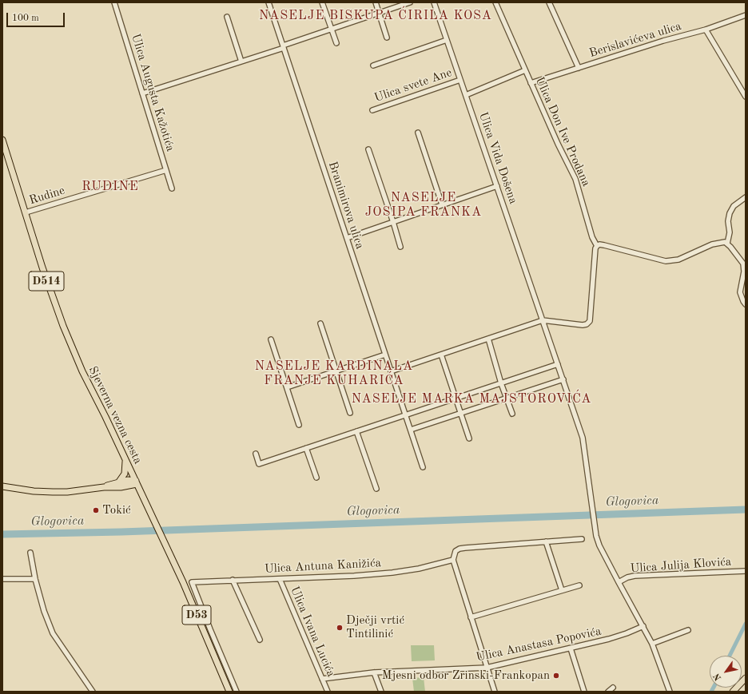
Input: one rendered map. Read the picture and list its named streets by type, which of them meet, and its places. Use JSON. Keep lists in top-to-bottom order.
{
  "streets": {
    "main road": ["D514", "Sjeverna vezna cesta", "D53"],
    "street": [
      "Berislavićeva ulica",
      "Ulica svete Ane",
      "Ulica Augusta Kažotića",
      "Ulica Don Ive Prodana",
      "Ulica Vida Došena",
      "Rudine",
      "Branimirova ulica",
      "Ulica Julija Klovića",
      "Ulica Antuna Kanižića",
      "Ulica Ivana Lucića",
      "Ulica Anastasa Popovića"
    ]
  },
  "crossings": [
    ["Berislavićeva ulica", "Ulica Don Ive Prodana"],
    ["Ulica svete Ane", "Ulica Vida Došena"],
    ["Ulica Augusta Kažotića", "Rudine"],
    ["Ulica Don Ive Prodana", "Ulica Vida Došena"],
    ["Ulica Vida Došena", "Ulica Julija Klovića"],
    ["Ulica Vida Došena", "Ulica Anastasa Popovića"],
    ["Rudine", "Sjeverna vezna cesta"],
    ["Ulica Antuna Kanižića", "Ulica Ivana Lucića"],
    ["Ulica Ivana Lucića", "Ulica Anastasa Popovića"]
  ],
  "districts": [
    "NASELJE BISKUPA ĆIRILA KOSA",
    "RUDINE",
    "NASELJE JOSIPA FRANKA",
    "NASELJE KARDINALA FRANJE KUHARIĆA",
    "NASELJE MARKA MAJSTOROVIĆA"
  ],
  "water": ["Glogovica"],
  "places": ["Tokić", "Dječji vrtić Tintilinić", "Mjesni odbor Zrinski-Frankopan"],
  "scale_bar": "100 m",
  "north": "bottom left"
}
